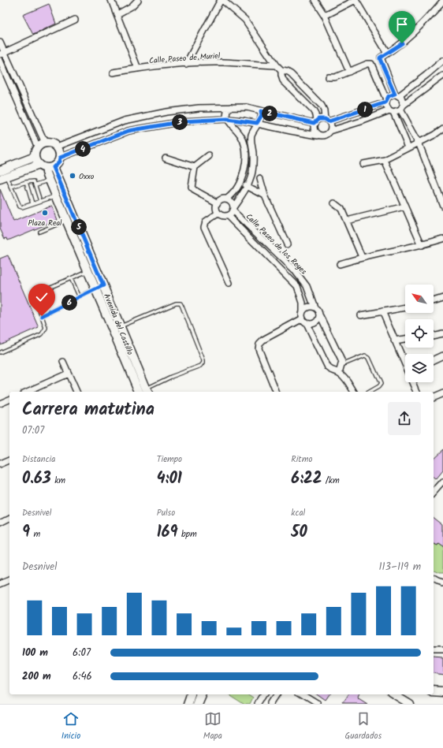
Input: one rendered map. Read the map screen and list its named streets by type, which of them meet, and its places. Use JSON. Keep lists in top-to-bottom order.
{
  "streets": {
    "main road": ["Avenida del Castillo"],
    "street": ["Calle Paseo de Muriel", "Calle Paseo de los Reyes"]
  },
  "places": ["Oxxo", "Plaza Real"],
  "north": "top left",
  "page": {
    "pins": [
      "1",
      "2",
      "3",
      "4",
      "5",
      "6"
    ],
    "heading": ["Carrera matutina", "07:07"],
    "stats": [
      ["Distancia", "0.63 km"],
      ["Tiempo", "4:01"],
      ["Ritmo", "6:22 /km"],
      ["Desnivel", "9 m"],
      ["Pulso", "169 bpm"],
      ["kcal", "50"]
    ],
    "chart": ["Desnivel", "113–119 m"],
    "list": [
      {
        "name": "100 m",
        "note": "6:07"
      },
      {
        "name": "200 m",
        "note": "6:46"
      }
    ],
    "tabs": ["Inicio", "Mapa", "Guardados"]
  }
}
